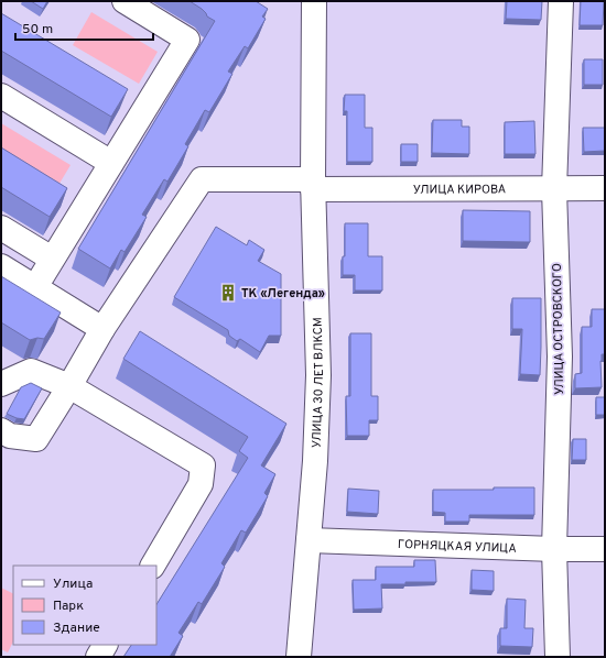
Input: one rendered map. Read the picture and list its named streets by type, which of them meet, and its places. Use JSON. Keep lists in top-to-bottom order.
{
  "streets": {
    "street": [
      "УЛИЦА КИРОВА",
      "УЛИЦА ОСТРОВСКОГО",
      "УЛИЦА 30 ЛЕТ ВЛКСМ",
      "ГОРНЯЦКАЯ УЛИЦА"
    ]
  },
  "crossings": [
    ["УЛИЦА КИРОВА", "УЛИЦА ОСТРОВСКОГО"],
    ["УЛИЦА КИРОВА", "УЛИЦА 30 ЛЕТ ВЛКСМ"],
    ["УЛИЦА ОСТРОВСКОГО", "ГОРНЯЦКАЯ УЛИЦА"],
    ["УЛИЦА 30 ЛЕТ ВЛКСМ", "ГОРНЯЦКАЯ УЛИЦА"]
  ],
  "places": {
    "building": ["ТК «Легенда»"]
  },
  "legend": ["Улица", "Парк", "Здание"],
  "scale_bar": "50 m"
}
